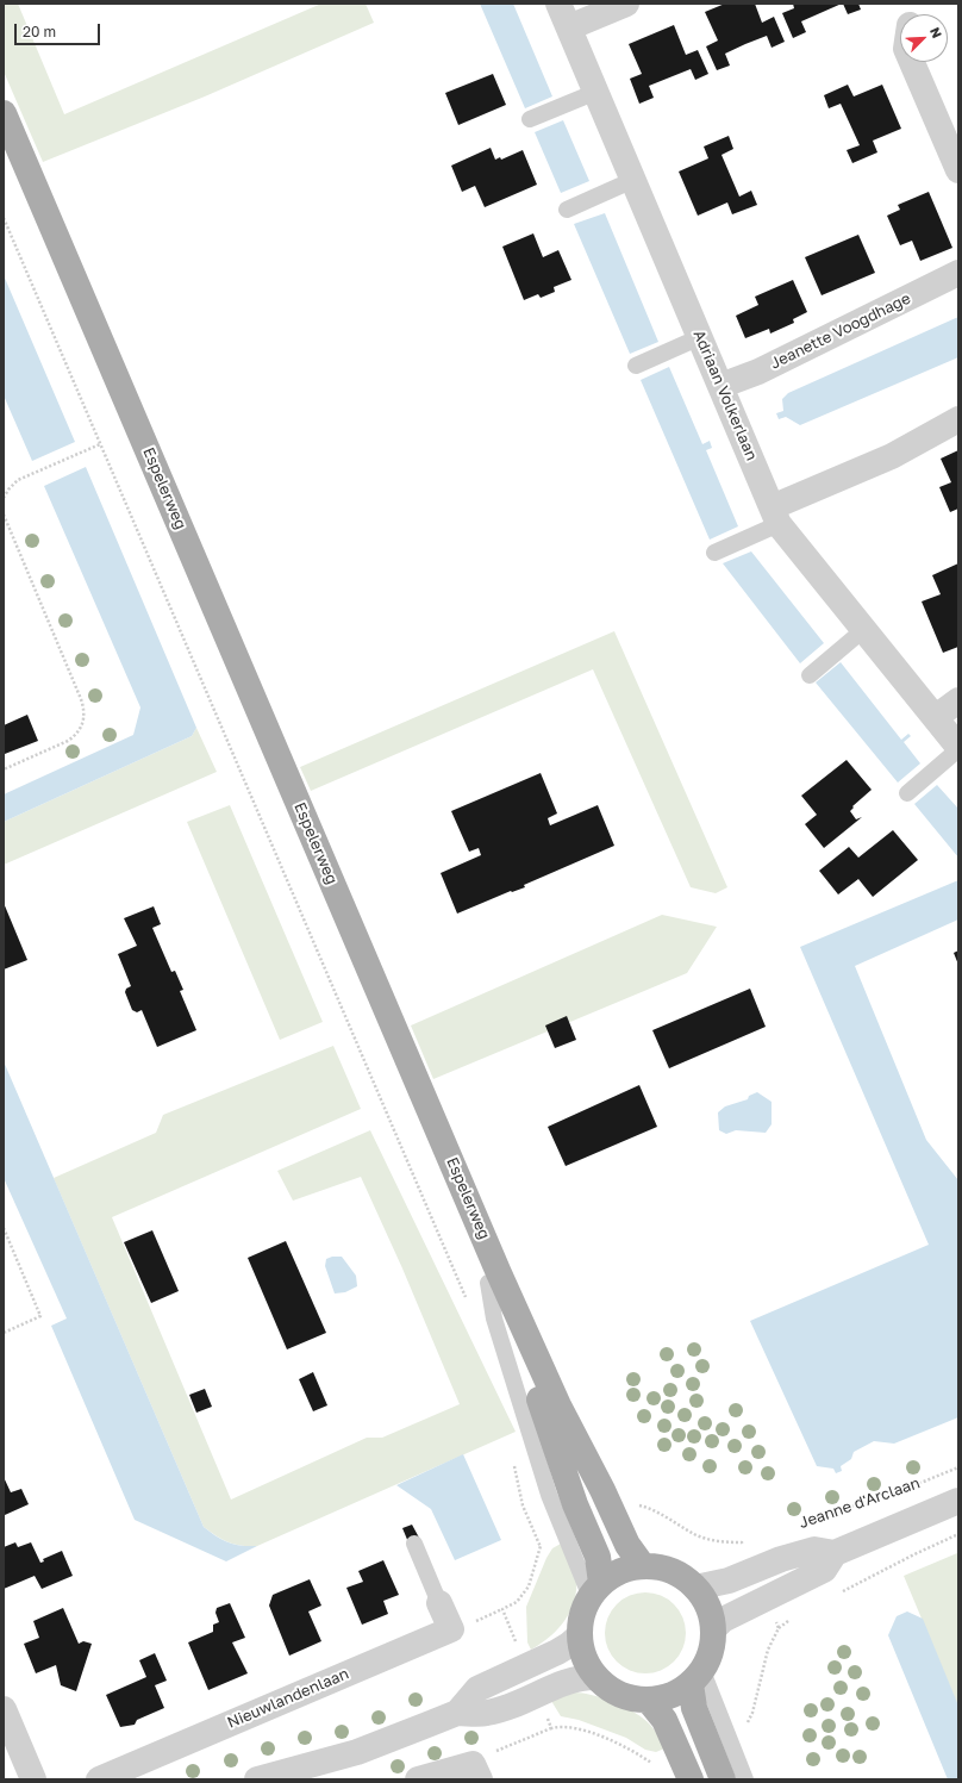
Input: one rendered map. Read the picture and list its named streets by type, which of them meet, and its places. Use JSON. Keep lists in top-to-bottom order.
{
  "streets": {
    "main road": ["Espelerweg"],
    "street": [
      "Jeanette Voogdhage",
      "Adriaan Volkerlaan",
      "Jeanne d'Arclaan",
      "Nieuwlandenlaan"
    ]
  },
  "crossings": [
    ["Jeanette Voogdhage", "Adriaan Volkerlaan"],
    ["Espelerweg", "Jeanne d'Arclaan"]
  ],
  "scale_bar": "20 m",
  "north": "top right"
}
